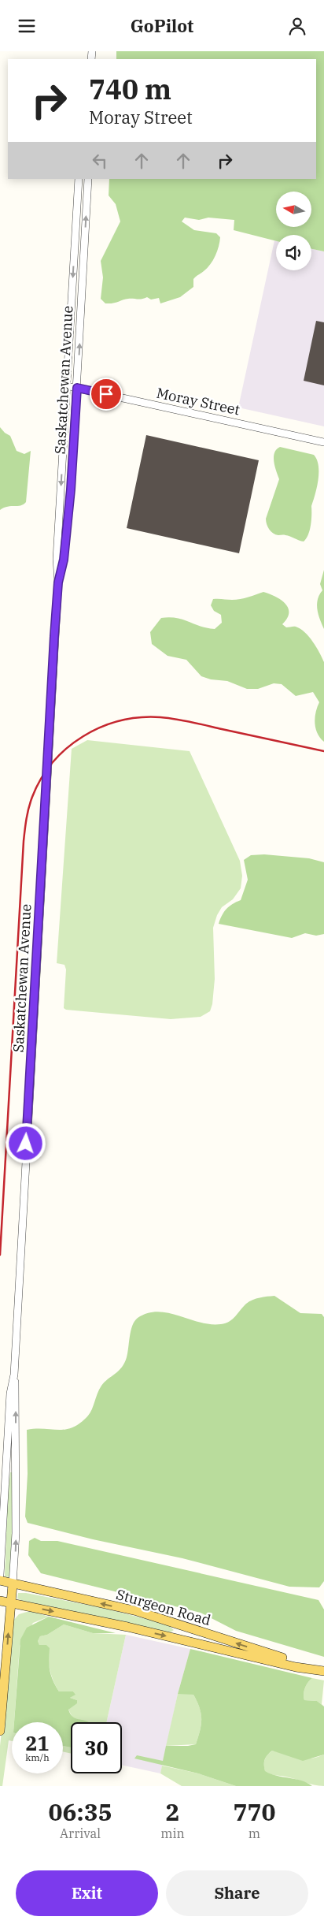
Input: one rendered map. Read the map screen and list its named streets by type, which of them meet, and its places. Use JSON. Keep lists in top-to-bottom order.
{
  "streets": {
    "main road": ["Saskatchewan Avenue", "Sturgeon Road"],
    "street": ["Moray Street"]
  },
  "crossings": [
    ["Saskatchewan Avenue", "Moray Street"],
    ["Saskatchewan Avenue", "Sturgeon Road"]
  ],
  "north": "left",
  "page": {
    "header": "GoPilot",
    "turn": ["740 m", "Moray Street"],
    "speed": "21 km/h",
    "limit": "30",
    "eta": [
      "06:35",
      "Arrival",
      "2",
      "min",
      "770",
      "m"
    ],
    "buttons": ["Exit", "Share"]
  }
}
